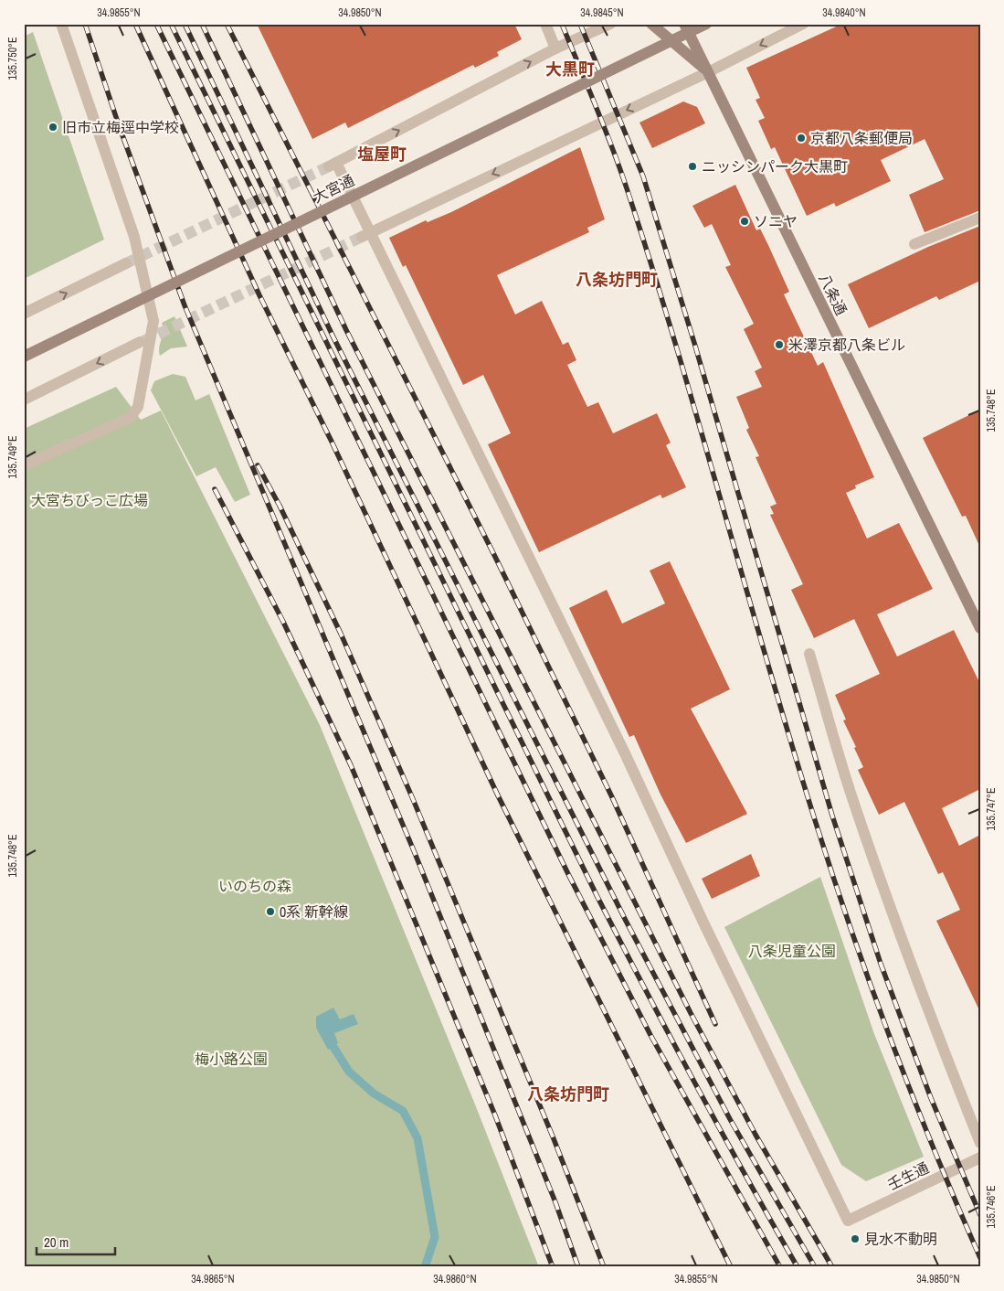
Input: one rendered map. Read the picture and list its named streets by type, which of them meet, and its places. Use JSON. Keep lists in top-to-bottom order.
{
  "streets": {
    "street": ["大宮通", "八条通", "壬生通"]
  },
  "districts": [
    "大黒町",
    "塩屋町",
    "八条坊門町",
    "八条坊門町"
  ],
  "parks": [
    "大宮ちびっこ広場",
    "いのちの森",
    "八条児童公園",
    "梅小路公園"
  ],
  "places": [
    "旧市立梅逕中学校",
    "京都八条郵便局",
    "ニッシンパーク大黒町",
    "ソニヤ",
    "米澤京都八条ビル",
    "0系 新幹線",
    "見水不動明"
  ],
  "scale_bar": "20 m",
  "coordinates": [
    "34.9855°N",
    "34.9850°N",
    "34.9845°N",
    "34.9840°N",
    "135.750°E",
    "135.748°E",
    "135.749°E",
    "135.747°E",
    "135.746°E",
    "34.9865°N",
    "34.9860°N"
  ]
}
